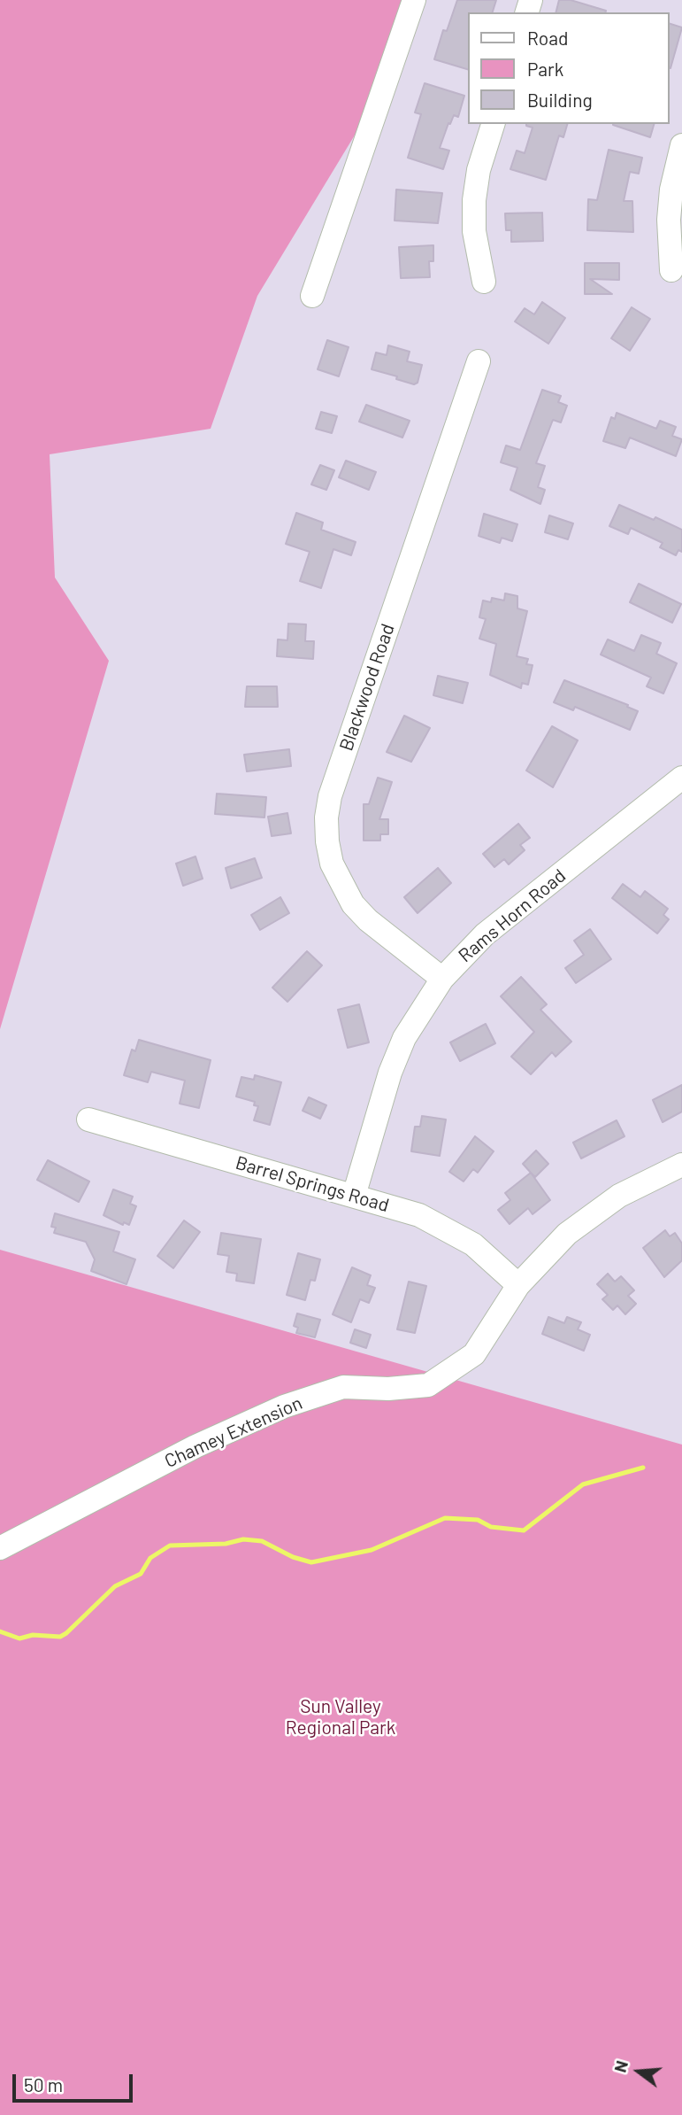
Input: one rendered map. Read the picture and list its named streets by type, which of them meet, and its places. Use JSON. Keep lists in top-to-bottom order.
{
  "streets": {
    "street": [
      "Blackwood Road",
      "Rams Horn Road",
      "Barrel Springs Road",
      "Chamey Extension"
    ]
  },
  "crossings": [
    ["Blackwood Road", "Rams Horn Road"],
    ["Rams Horn Road", "Barrel Springs Road"],
    ["Barrel Springs Road", "Chamey Extension"]
  ],
  "parks": ["Sun Valley Regional Park"],
  "legend": ["Road", "Park", "Building"],
  "scale_bar": "50 m",
  "north": "left"
}
